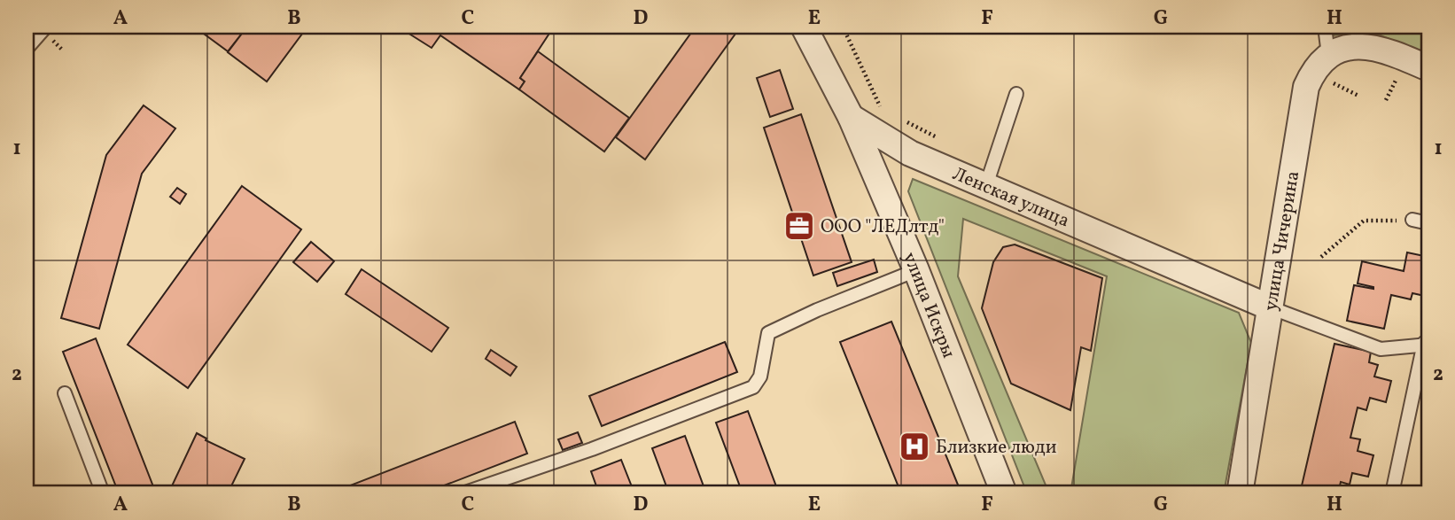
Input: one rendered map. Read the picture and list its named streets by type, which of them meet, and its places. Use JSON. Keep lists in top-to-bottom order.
{
  "streets": {
    "street": ["Ленская улица", "улица Чичерина", "улица Искры"]
  },
  "crossings": [
    ["Ленская улица", "улица Чичерина"],
    ["Ленская улица", "улица Искры"]
  ],
  "places": {
    "office": ["ООО \"ЛЕДлтд\""],
    "hospital": ["Близкие люди"]
  },
  "grid": {
    "columns": [
      "A",
      "B",
      "C",
      "D",
      "E",
      "F",
      "G",
      "H"
    ],
    "rows": ["1", "2"]
  }
}
